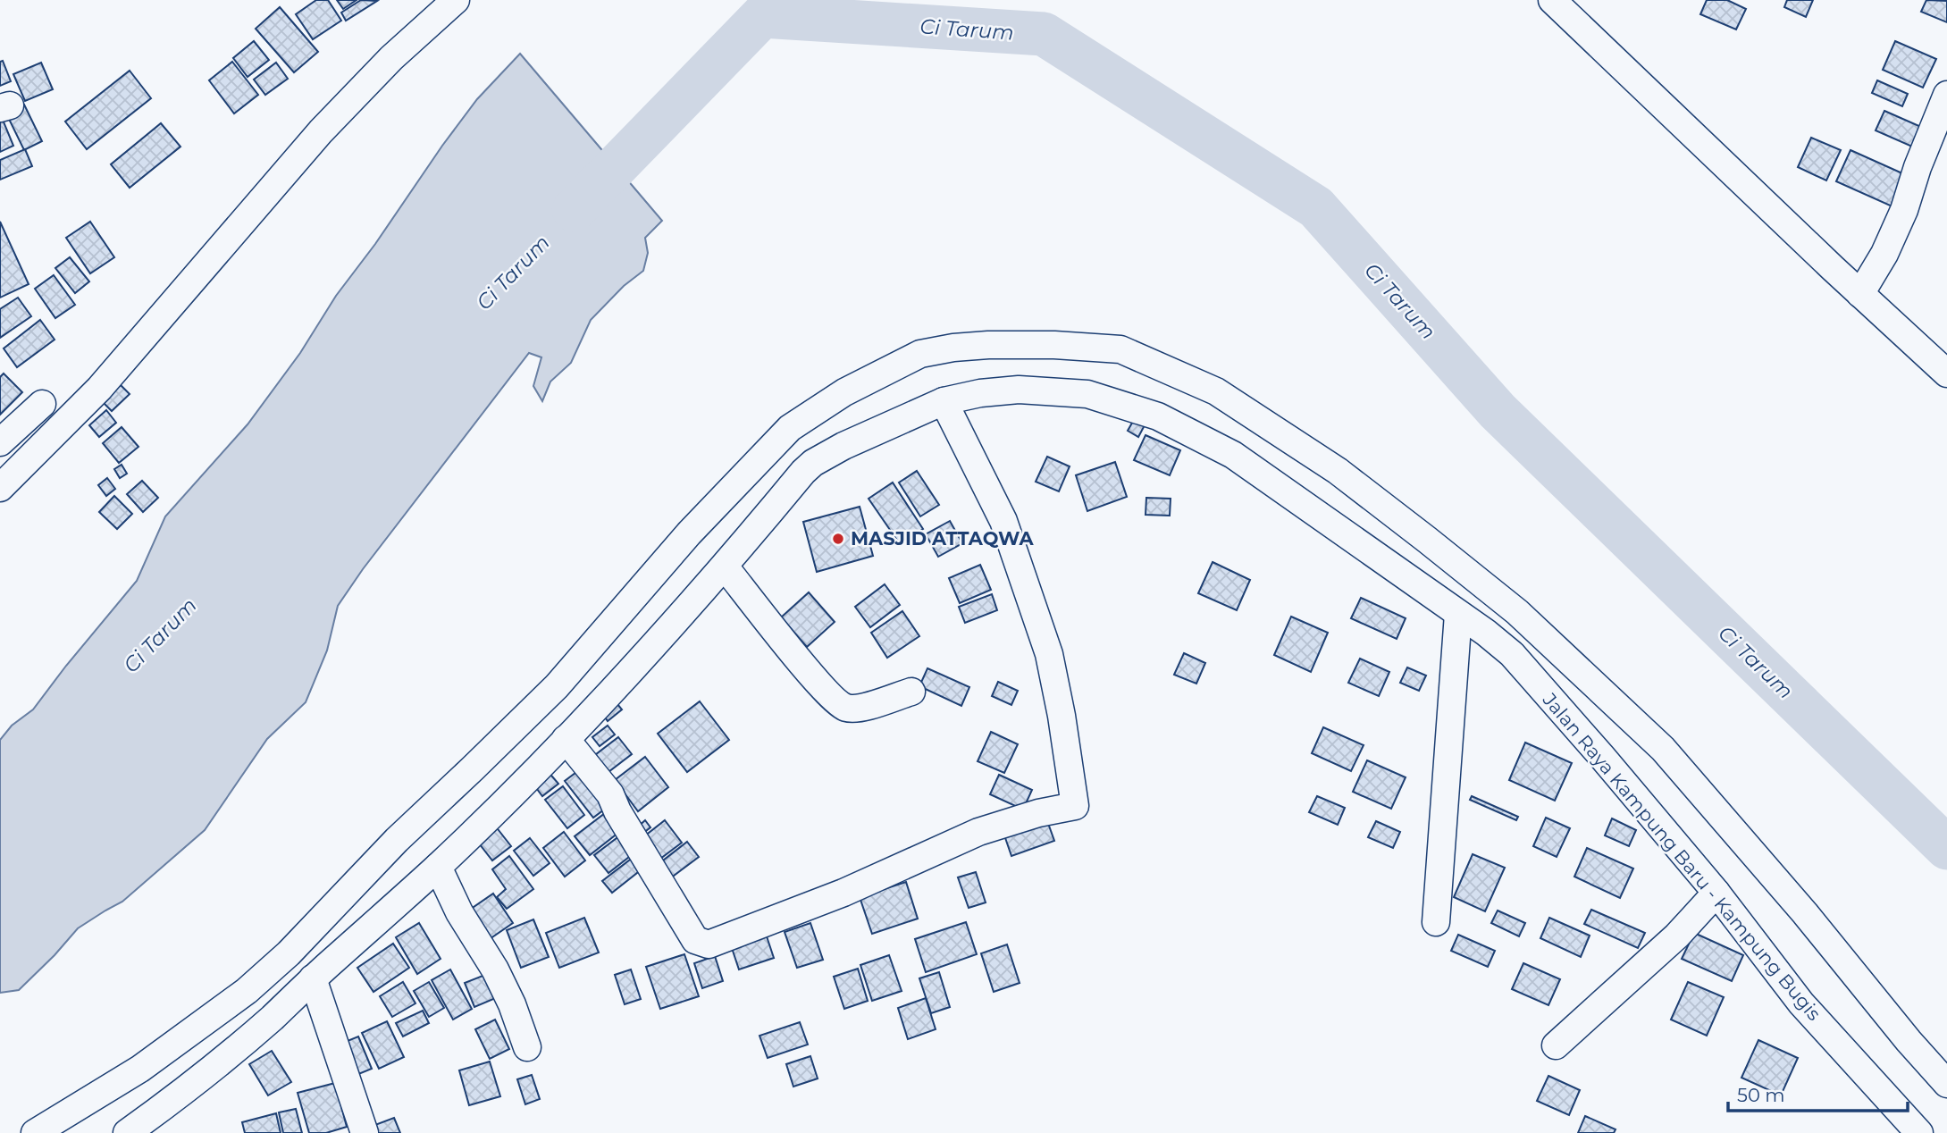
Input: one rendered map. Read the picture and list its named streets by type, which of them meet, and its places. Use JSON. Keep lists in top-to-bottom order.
{
  "streets": {
    "street": ["Jalan Raya Kampung Baru - Kampung Bugis"]
  },
  "water": ["Ci Tarum"],
  "places": ["MASJID ATTAQWA"],
  "scale_bar": "50 m"
}
